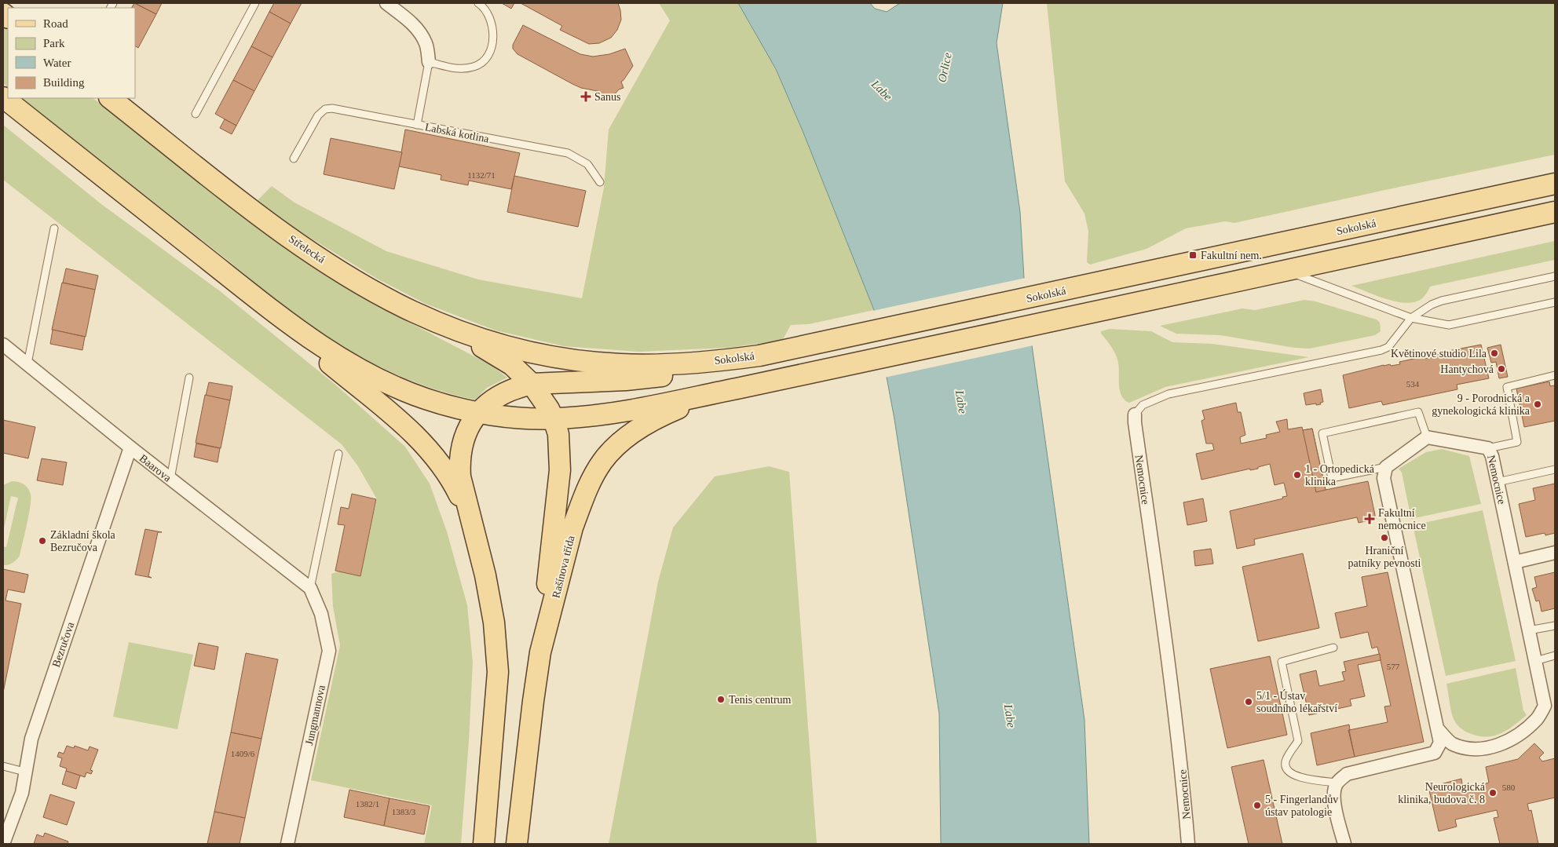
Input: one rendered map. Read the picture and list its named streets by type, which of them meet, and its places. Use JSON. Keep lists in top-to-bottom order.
{
  "streets": {
    "main road": ["Sokolská", "Střelecká", "Rašínova třída"],
    "street": [
      "Labská kotlina",
      "Baarova",
      "Nemocnice",
      "Bezručova",
      "Jungmannova"
    ]
  },
  "crossings": [
    ["Sokolská", "Střelecká"],
    ["Baarova", "Bezručova"],
    ["Baarova", "Jungmannova"]
  ],
  "water": ["Orlice", "Labe"],
  "places": {
    "health": ["Sanus", "Fakultní nemocnice"],
    "transit": ["Fakultní nem."],
    "other": [
      "Květinové studio Lila",
      "Hantychová",
      "9 - Porodnická a gynekologická klinika",
      "1 - Ortopedická klinika",
      "Hraniční patníky pevnosti",
      "Základní škola Bezručova",
      "Tenis centrum",
      "5/1 - Ústav soudního lékařství",
      "Neurologická klinika, budova č. 8",
      "5 - Fingerlandův ústav patologie"
    ]
  },
  "house_numbers": [
    "1132/71",
    "534",
    "577",
    "1409/6",
    "580",
    "1382/1",
    "1383/3"
  ],
  "legend": [
    "Road",
    "Park",
    "Water",
    "Building"
  ]
}
